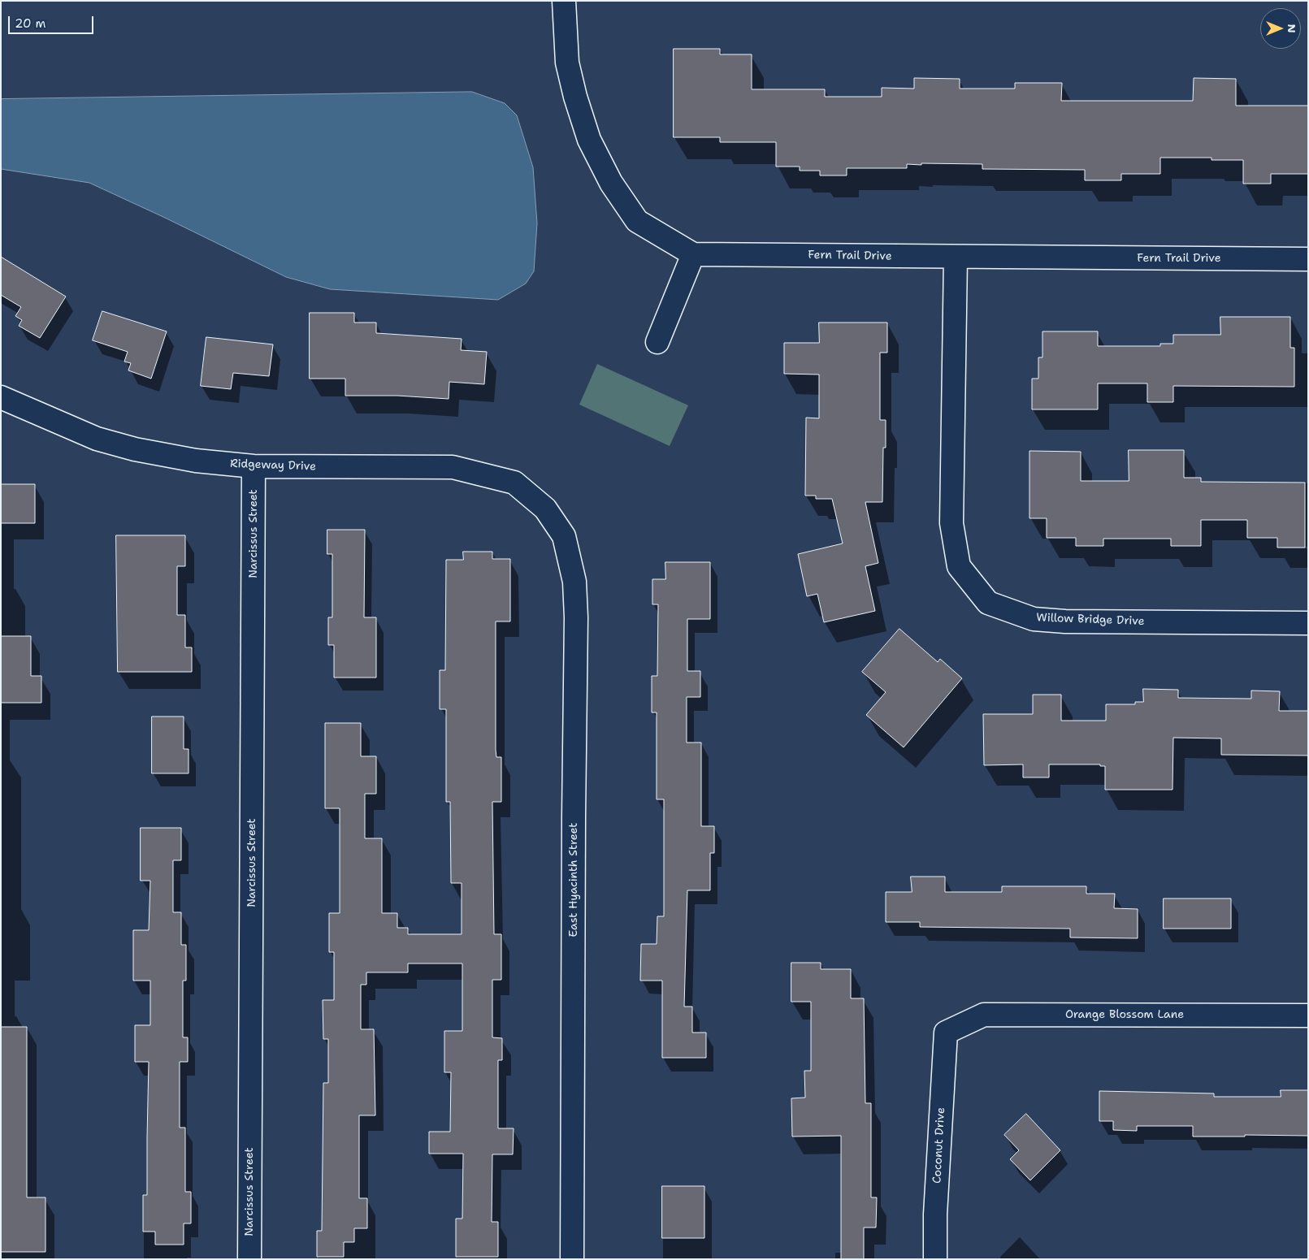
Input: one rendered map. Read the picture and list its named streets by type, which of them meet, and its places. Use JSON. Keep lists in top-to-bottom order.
{
  "streets": {
    "street": [
      "Fern Trail Drive",
      "Ridgeway Drive",
      "Narcissus Street",
      "Willow Bridge Drive",
      "East Hyacinth Street",
      "Orange Blossom Lane",
      "Coconut Drive"
    ]
  },
  "crossings": [
    ["Fern Trail Drive", "Willow Bridge Drive"],
    ["Ridgeway Drive", "Narcissus Street"],
    ["Ridgeway Drive", "East Hyacinth Street"],
    ["Orange Blossom Lane", "Coconut Drive"]
  ],
  "scale_bar": "20 m",
  "north": "right"
}
